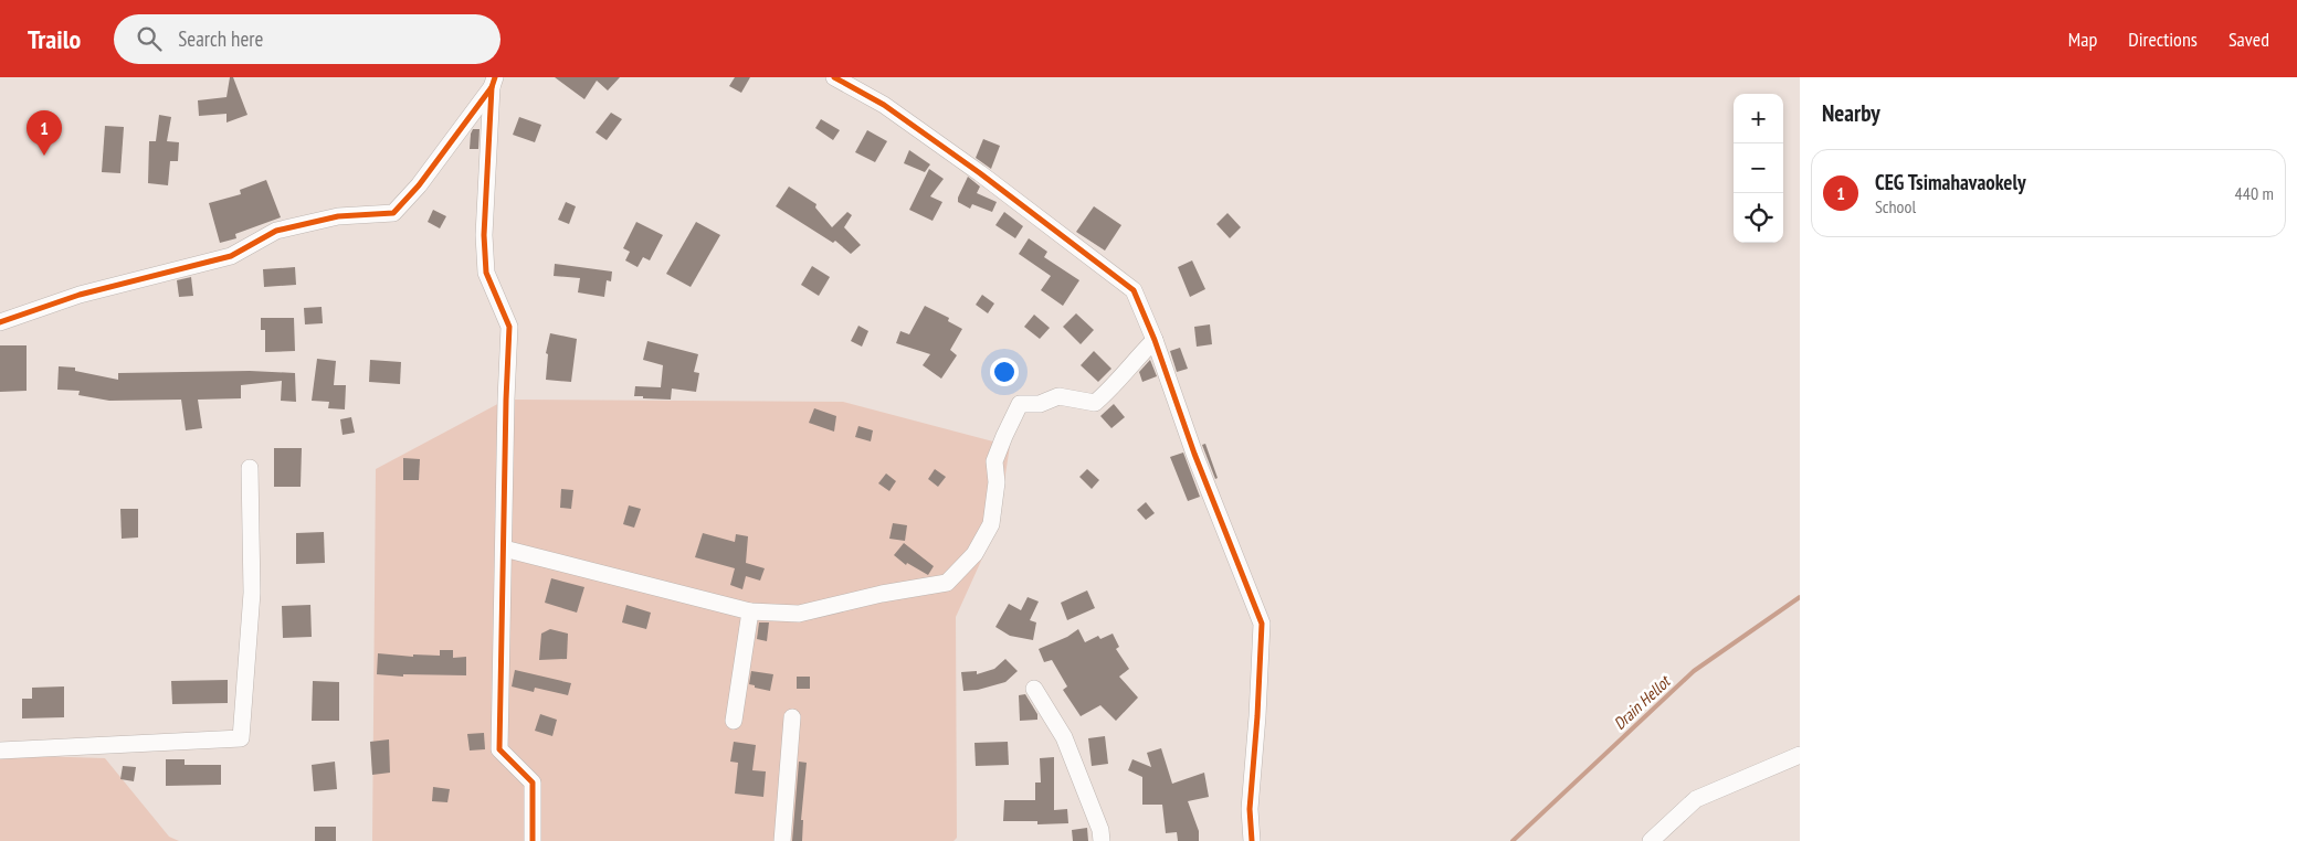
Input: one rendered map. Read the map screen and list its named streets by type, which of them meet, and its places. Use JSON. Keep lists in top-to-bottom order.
{
  "water": ["Drain Hellot"],
  "page": {
    "header": "Trailo",
    "search": "Search here",
    "nav": ["Map", "Directions", "Saved"],
    "heading": "Nearby",
    "map_buttons": ["+", "−"],
    "pins": "1",
    "list": [
      {
        "mark": "1",
        "name": "CEG Tsimahavaokely",
        "note": "School",
        "value": "440 m"
      }
    ]
  }
}
